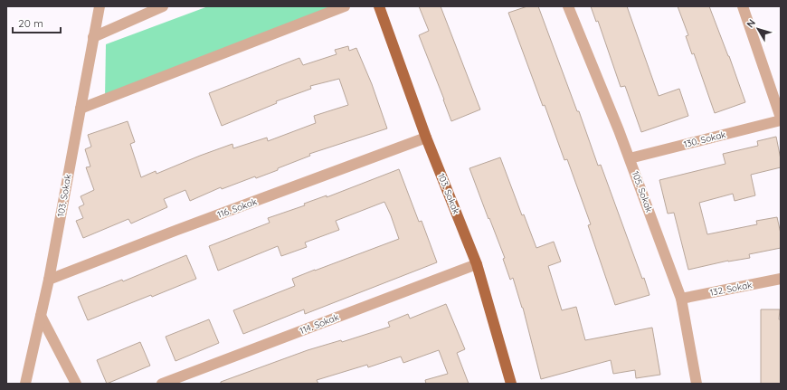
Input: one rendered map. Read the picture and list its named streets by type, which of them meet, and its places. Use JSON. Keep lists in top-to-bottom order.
{
  "streets": {
    "main road": ["103. Sokak"],
    "street": [
      "130. Sokak",
      "105. Sokak",
      "116. Sokak",
      "132. Sokak",
      "114. Sokak"
    ]
  },
  "crossings": [
    ["130. Sokak", "105. Sokak"],
    ["105. Sokak", "132. Sokak"],
    ["103. Sokak", "116. Sokak"],
    ["103. Sokak", "114. Sokak"]
  ],
  "scale_bar": "20 m",
  "north": "top left"
}
